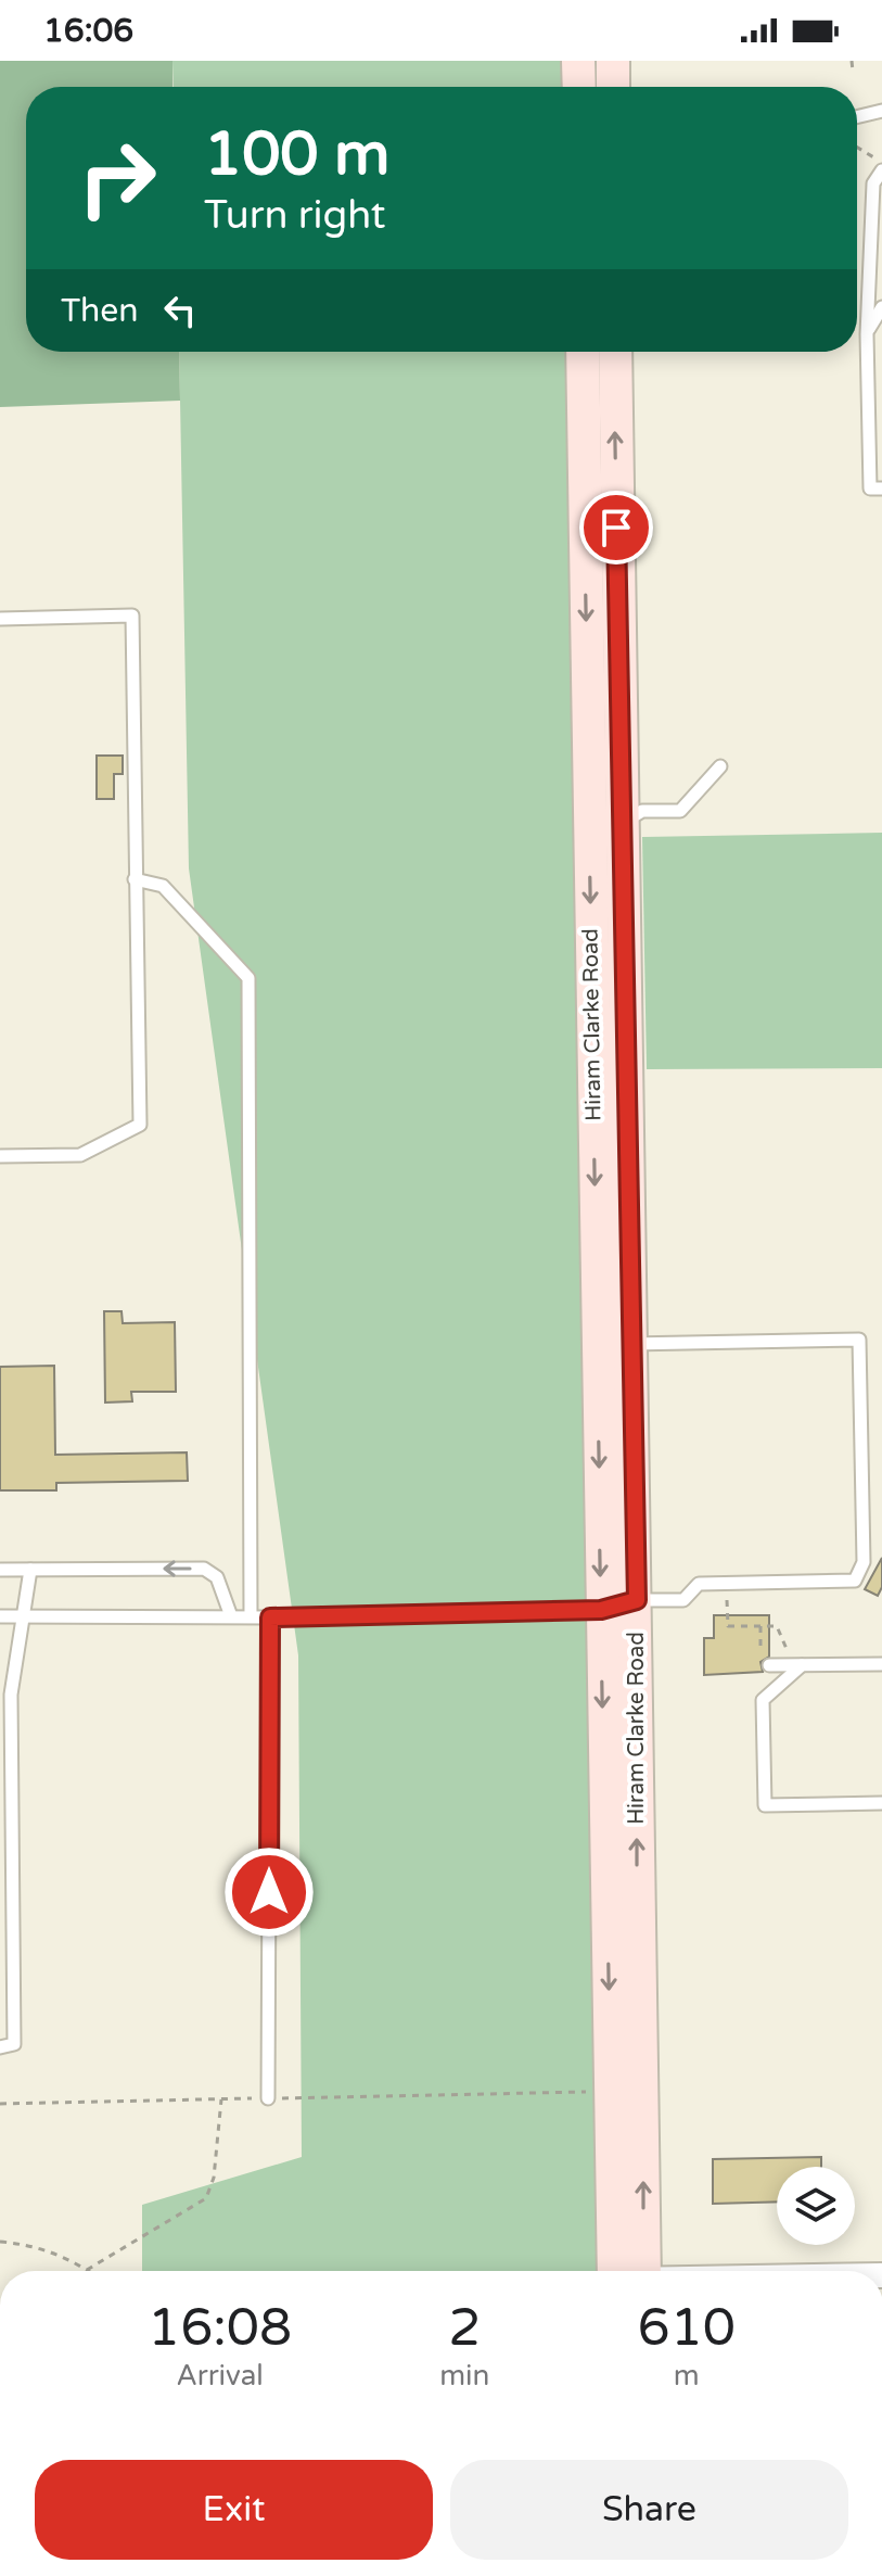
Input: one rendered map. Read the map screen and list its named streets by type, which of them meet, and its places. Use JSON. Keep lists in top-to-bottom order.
{
  "streets": {
    "main road": ["Hiram Clarke Road"]
  },
  "page": {
    "status": "16:06",
    "turn": ["100 m", "Turn right"],
    "then": "Then",
    "eta": [
      "16:08",
      "Arrival",
      "2",
      "min",
      "610",
      "m"
    ],
    "buttons": ["Exit", "Share"]
  }
}
